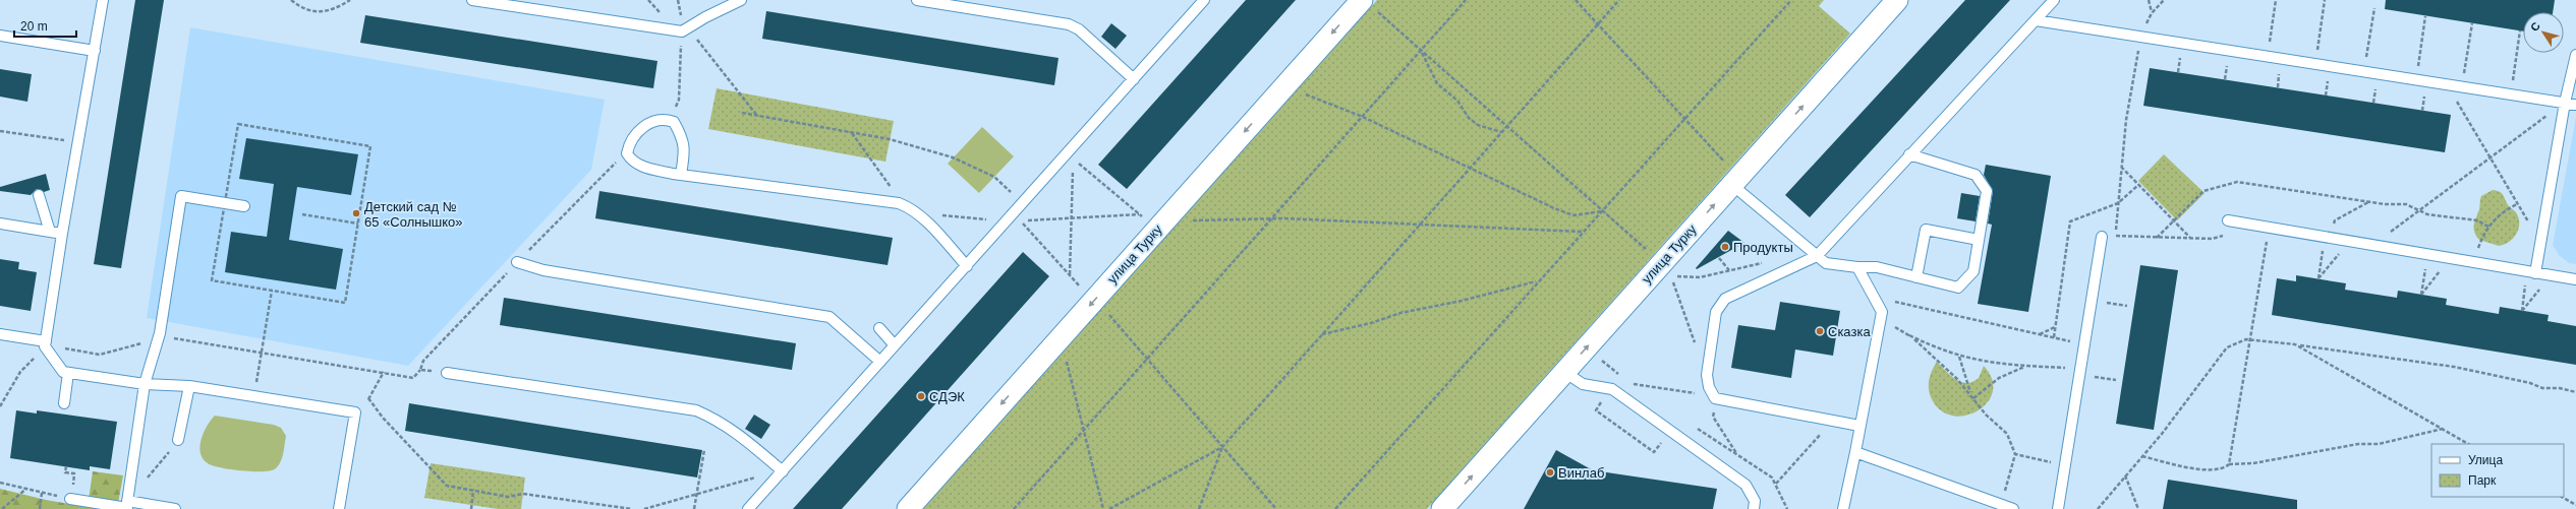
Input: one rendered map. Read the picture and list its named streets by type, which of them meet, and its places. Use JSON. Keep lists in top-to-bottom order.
{
  "streets": {
    "street": ["улица Турку"]
  },
  "places": [
    "Детский сад № 65 «Солнышко»",
    "Продукты",
    "Сказка",
    "СДЭК",
    "Винлаб"
  ],
  "legend": ["Улица", "Парк"],
  "scale_bar": "20 m",
  "north": "top left"
}
